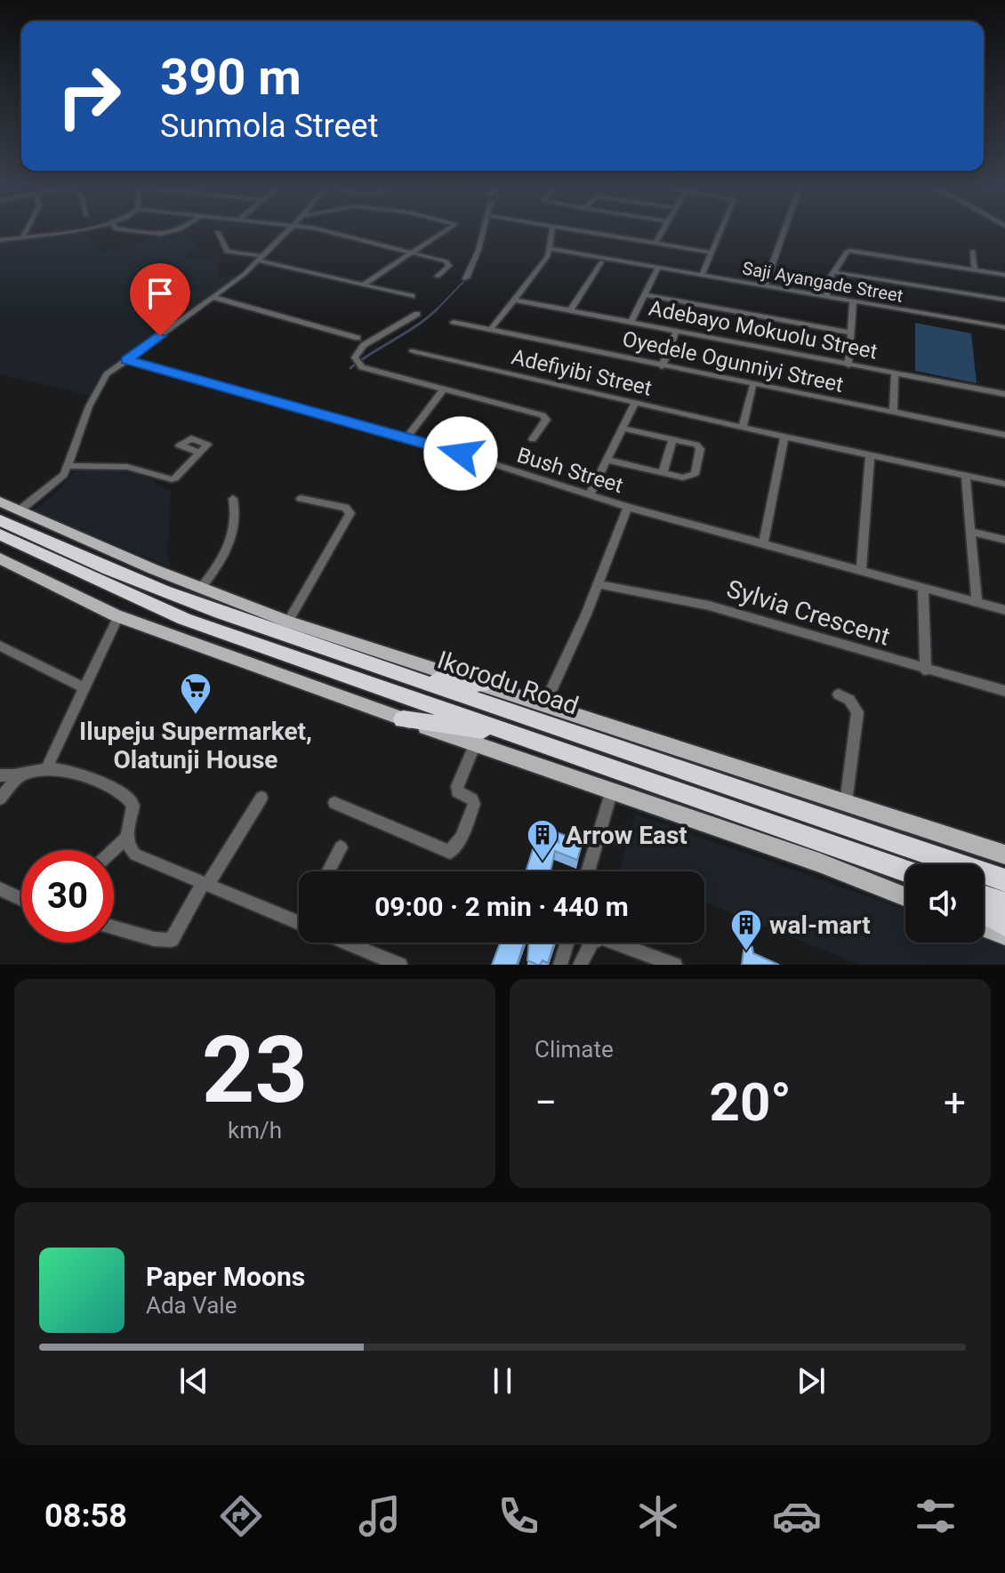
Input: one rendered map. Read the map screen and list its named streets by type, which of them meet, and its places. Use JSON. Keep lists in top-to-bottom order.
{
  "streets": {
    "highway": ["Ikorodu Road"],
    "street": [
      "Saji Ayangade Street",
      "Adebayo Mokuolu Street",
      "Oyedele Ogunniyi Street",
      "Adefiyibi Street",
      "Bush Street",
      "Sylvia Crescent"
    ]
  },
  "places": {
    "supermarket": ["Ilupeju Supermarket, Olatunji House"],
    "building": ["Arrow East", "wal-mart"]
  },
  "page": {
    "turn": ["390 m", "Sunmola Street"],
    "limit": "30",
    "trip": "09:00 · 2 min · 440 m",
    "tile": [
      ["23", "km/h"],
      "Climate"
    ],
    "heat": ["−", "20°", "+"],
    "song": ["Paper Moons", "Ada Vale"],
    "tabs": "08:58"
  }
}
